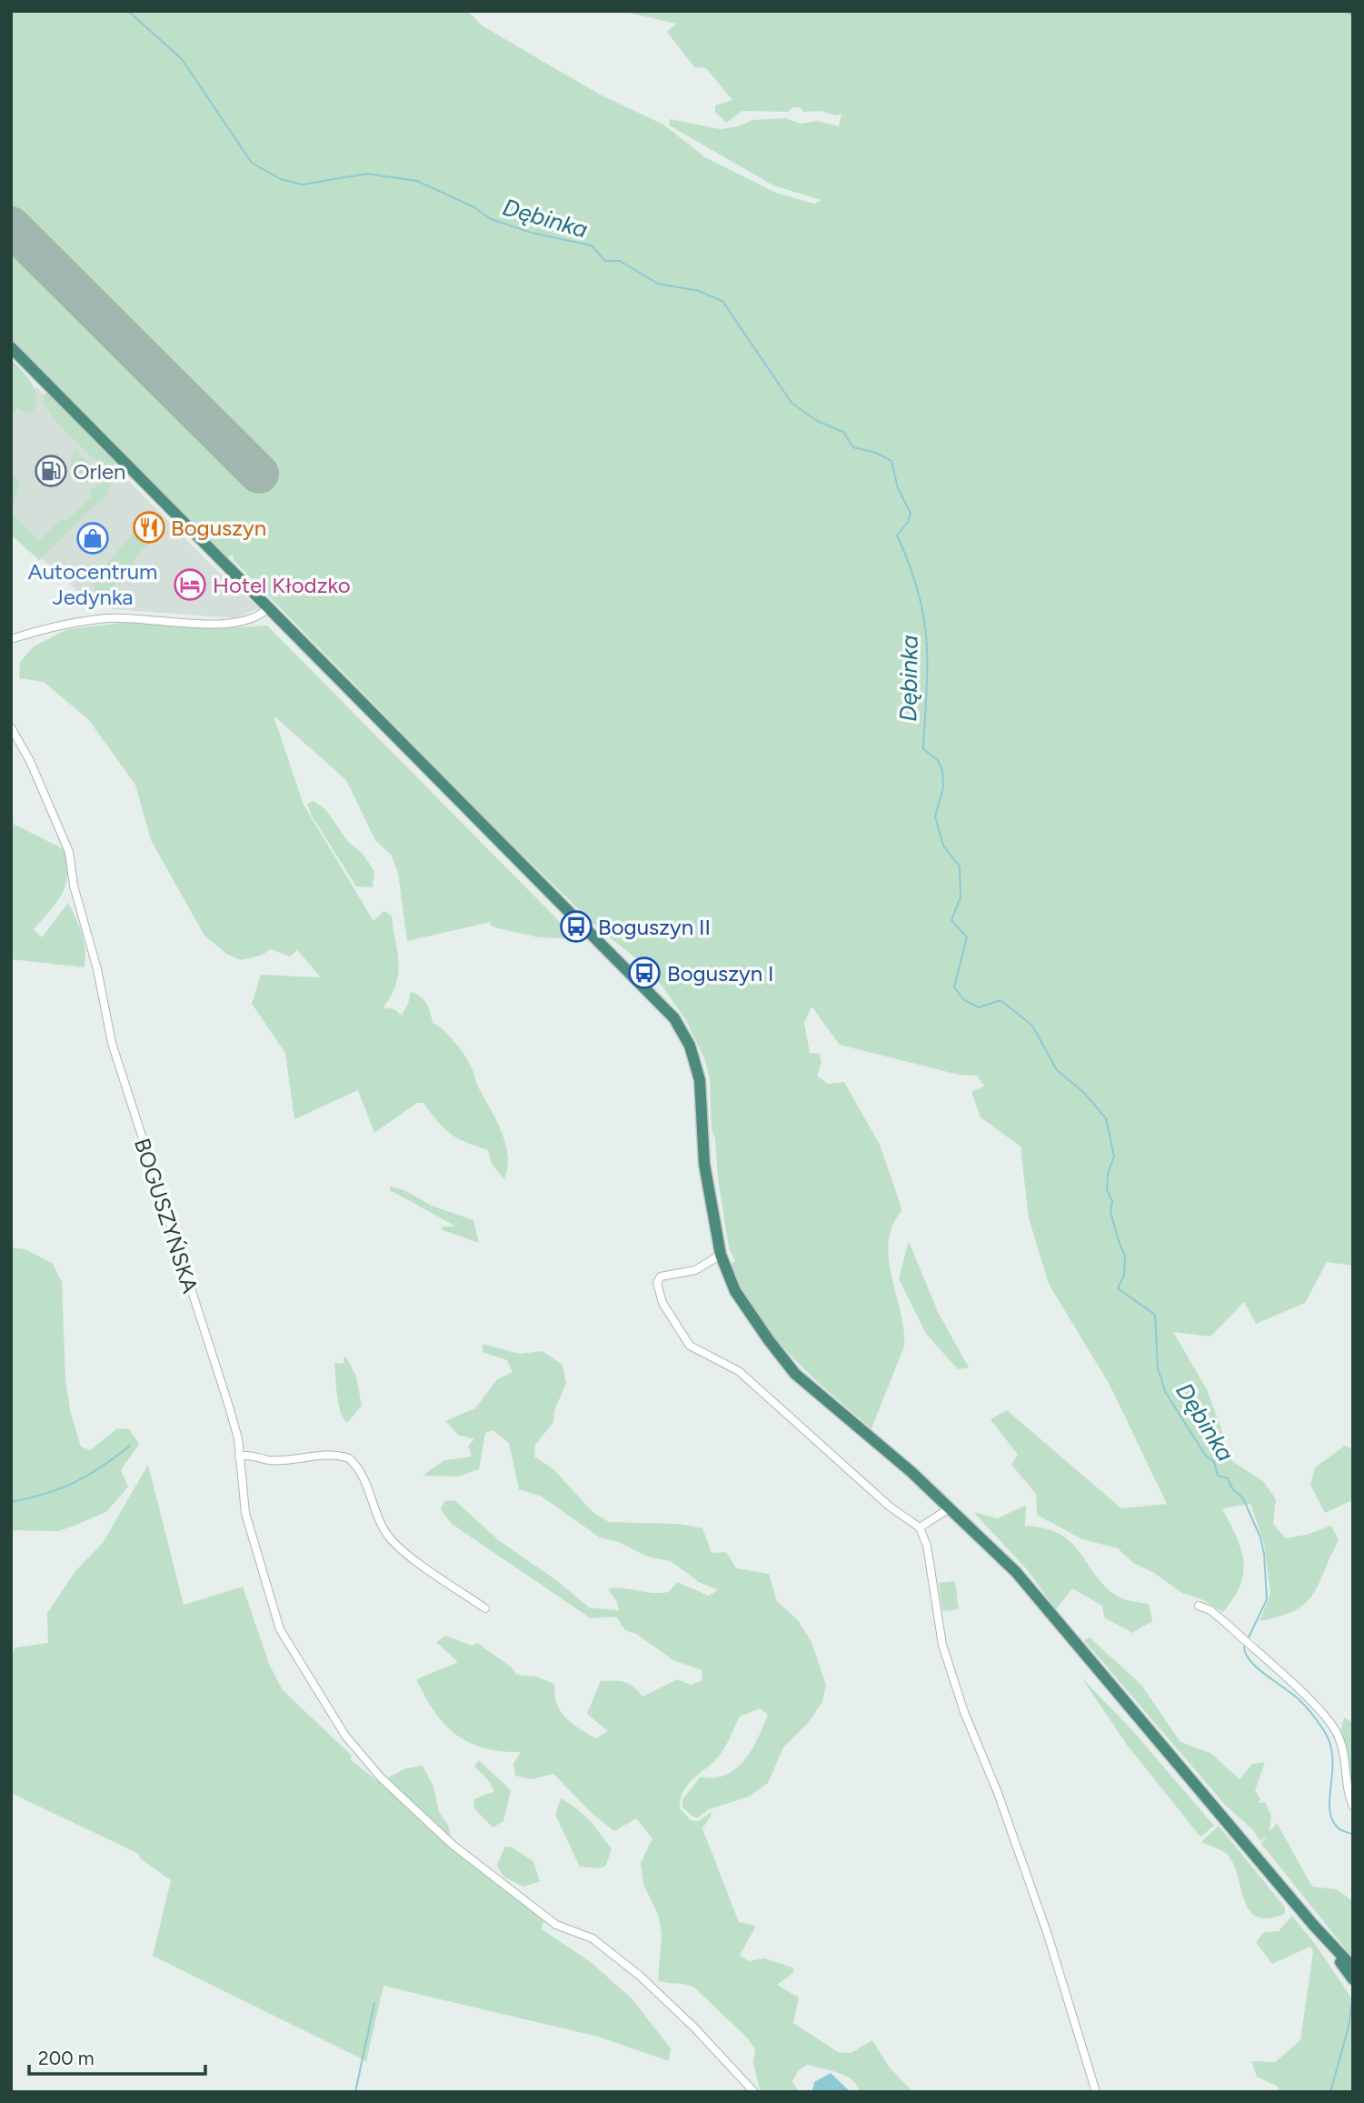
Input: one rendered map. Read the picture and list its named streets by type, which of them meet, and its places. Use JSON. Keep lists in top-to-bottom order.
{
  "streets": {
    "street": ["BOGUSZYŃSKA"]
  },
  "water": ["Dębinka"],
  "places": {
    "fuel station": ["Orlen"],
    "restaurant": ["Boguszyn"],
    "shop": ["Autocentrum Jedynka"],
    "hotel": ["Hotel Kłodzko"],
    "bus stop": ["Boguszyn II", "Boguszyn I"]
  },
  "scale_bar": "200 m"
}
